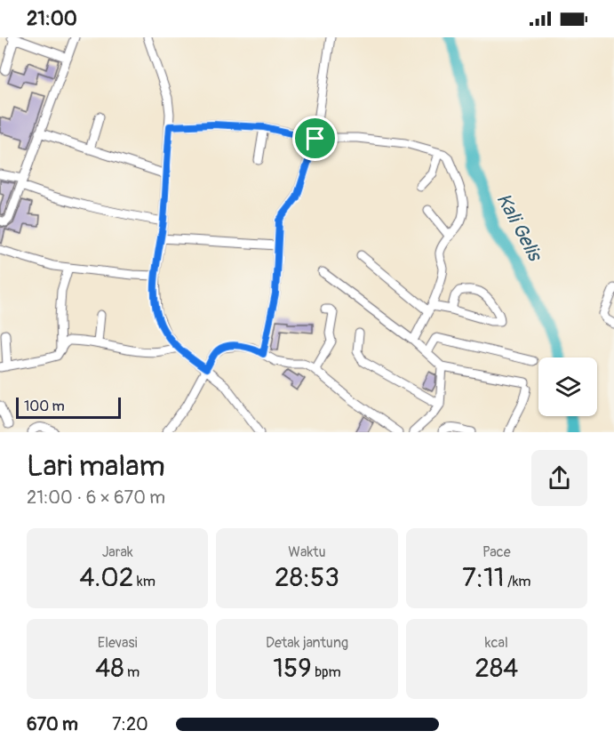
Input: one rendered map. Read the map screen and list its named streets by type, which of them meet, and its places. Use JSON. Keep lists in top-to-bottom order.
{
  "water": ["Kali Gelis"],
  "scale_bar": "100 m",
  "page": {
    "status": "21:00",
    "scale": "100 m",
    "heading": ["Lari malam", "21:00 · 6 × 670 m"],
    "stats": [
      ["Jarak", "4.02 km"],
      ["Waktu", "28:53"],
      ["Pace", "7:11 /km"],
      ["Elevasi", "48 m"],
      ["Detak jantung", "159 bpm"],
      ["kcal", "284"]
    ],
    "list": [
      {
        "name": "670 m",
        "note": "7:20"
      }
    ]
  }
}
